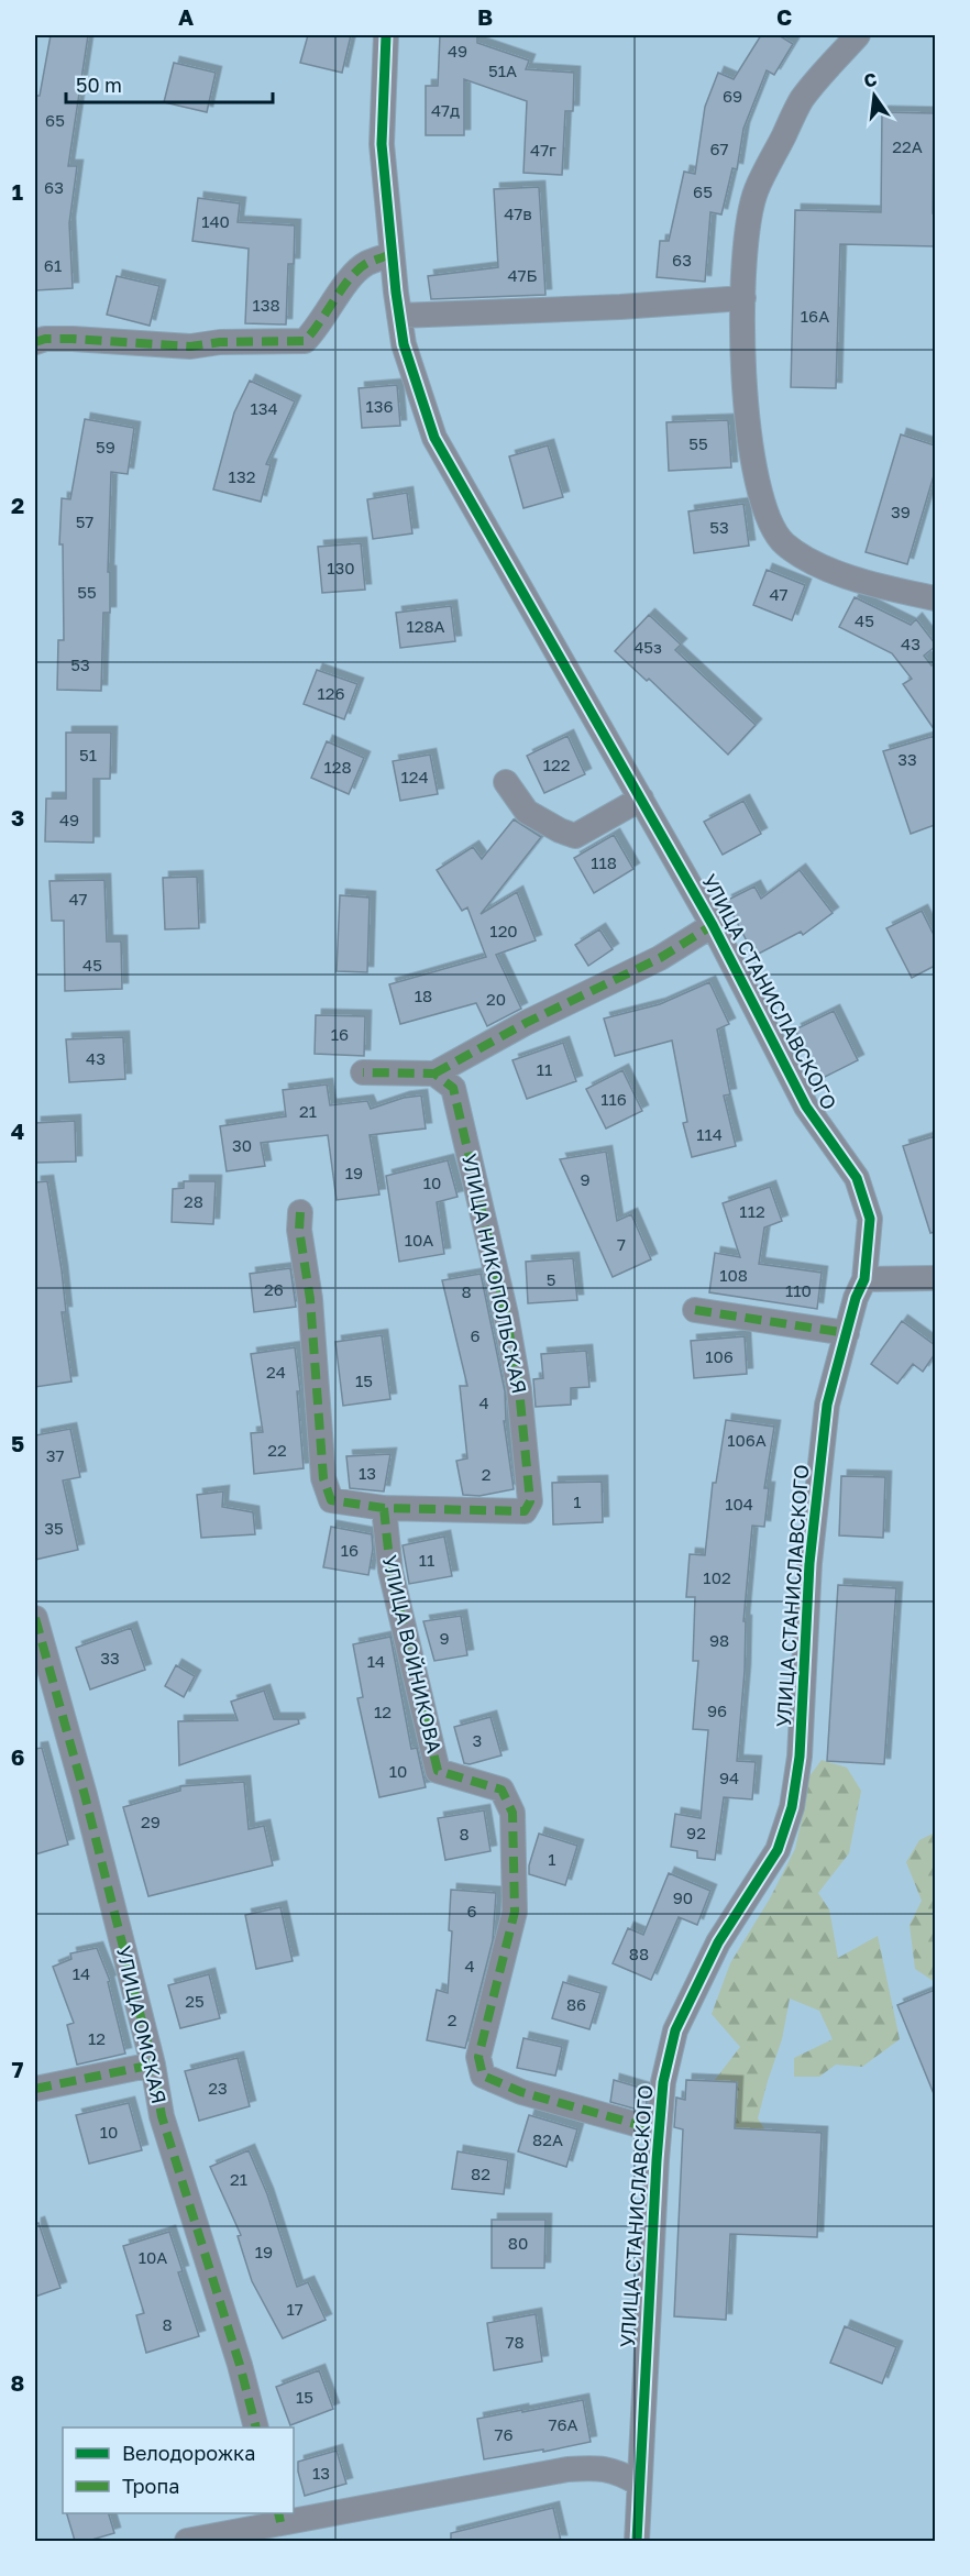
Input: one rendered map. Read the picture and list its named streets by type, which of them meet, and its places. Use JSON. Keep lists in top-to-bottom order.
{
  "streets": {
    "street": [
      "УЛИЦА СТАНИСЛАВСКОГО",
      "УЛИЦА НИКОПОЛЬСКАЯ",
      "УЛИЦА ВОЙНИКОВА",
      "УЛИЦА ОМСКАЯ"
    ]
  },
  "crossings": [
    ["УЛИЦА СТАНИСЛАВСКОГО", "УЛИЦА ВОЙНИКОВА"],
    ["УЛИЦА НИКОПОЛЬСКАЯ", "УЛИЦА ВОЙНИКОВА"]
  ],
  "house_numbers": [
    "49",
    "51А",
    "69",
    "47д",
    "65",
    "22А",
    "67",
    "47г",
    "63",
    "65",
    "47в",
    "140",
    "63",
    "61",
    "47Б",
    "138",
    "16А",
    "136",
    "134",
    "55",
    "59",
    "132",
    "39",
    "57",
    "53",
    "130",
    "55",
    "47",
    "45",
    "128А",
    "43",
    "45з",
    "53",
    "126",
    "51",
    "33",
    "122",
    "128",
    "124",
    "49",
    "118",
    "47",
    "120",
    "45",
    "18",
    "20",
    "16",
    "43",
    "11",
    "116",
    "21",
    "114",
    "30",
    "19",
    "9",
    "10",
    "28",
    "112",
    "10А",
    "7",
    "108",
    "5",
    "26",
    "110",
    "8",
    "6",
    "106",
    "24",
    "15",
    "4",
    "106А",
    "22",
    "37",
    "13",
    "2",
    "1",
    "104",
    "35",
    "16",
    "11",
    "102",
    "9",
    "98",
    "33",
    "14",
    "96",
    "12",
    "3",
    "10",
    "94",
    "29",
    "92",
    "8",
    "1",
    "90",
    "6",
    "88",
    "4",
    "14",
    "25",
    "86",
    "2",
    "12",
    "23",
    "10",
    "82А",
    "82",
    "21",
    "80",
    "19",
    "10А",
    "17",
    "8",
    "78",
    "15",
    "76А",
    "76",
    "13"
  ],
  "legend": ["Велодорожка", "Тропа"],
  "scale_bar": "50 m",
  "north": "top",
  "grid": {
    "columns": ["A", "B", "C"],
    "rows": [
      "1",
      "2",
      "3",
      "4",
      "5",
      "6",
      "7",
      "8"
    ]
  }
}
